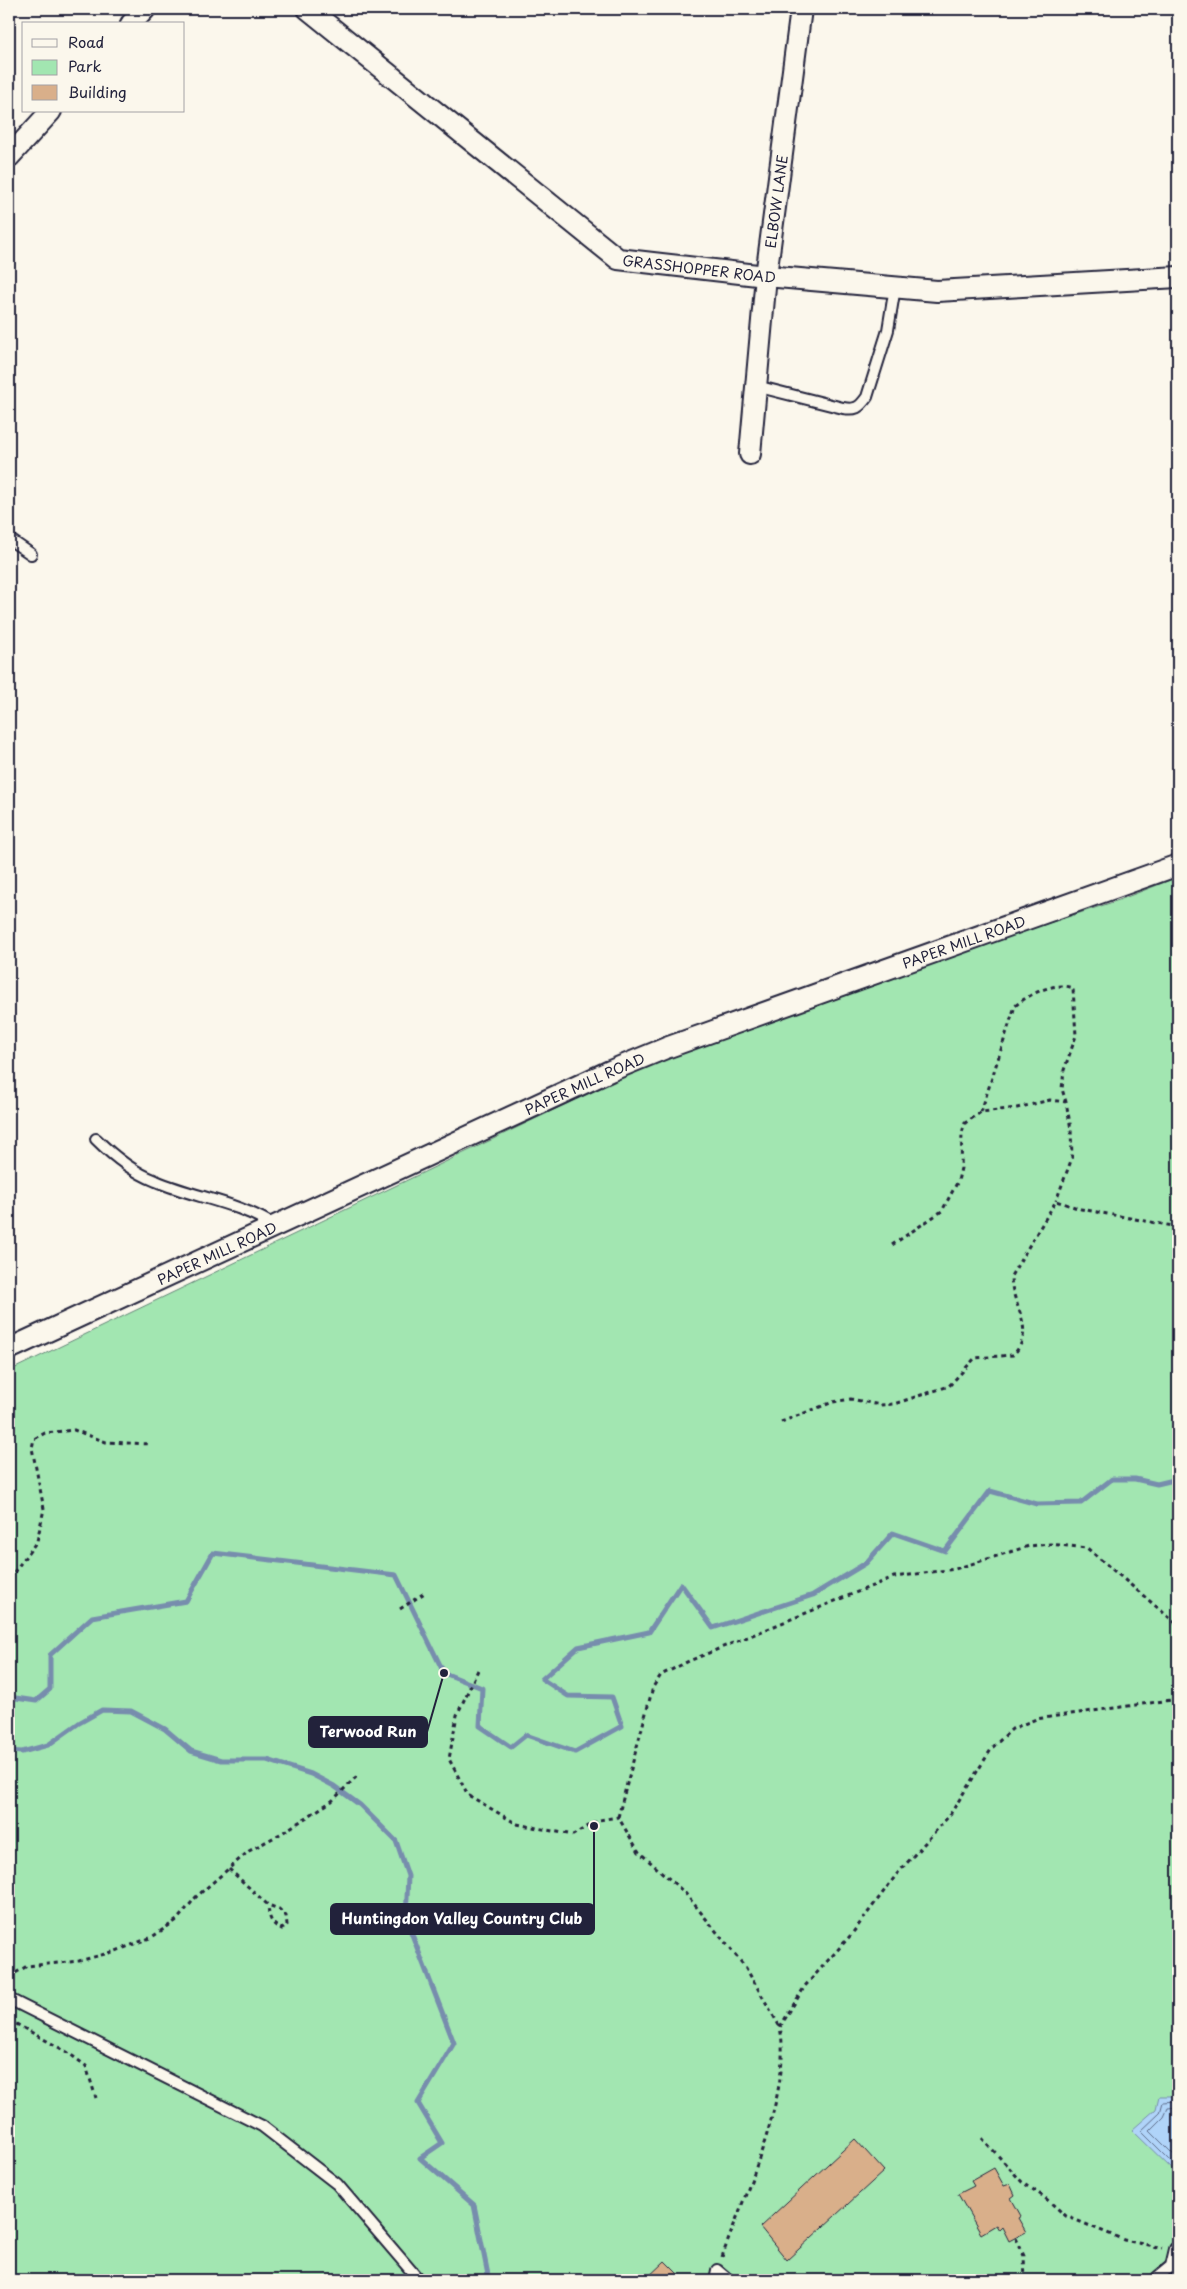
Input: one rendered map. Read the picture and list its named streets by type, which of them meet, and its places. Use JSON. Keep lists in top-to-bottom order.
{
  "streets": {
    "street": ["ELBOW LANE", "GRASSHOPPER ROAD", "PAPER MILL ROAD"]
  },
  "crossings": [
    ["ELBOW LANE", "GRASSHOPPER ROAD"]
  ],
  "places": ["Terwood Run", "Huntingdon Valley Country Club"],
  "legend": ["Road", "Park", "Building"]
}
